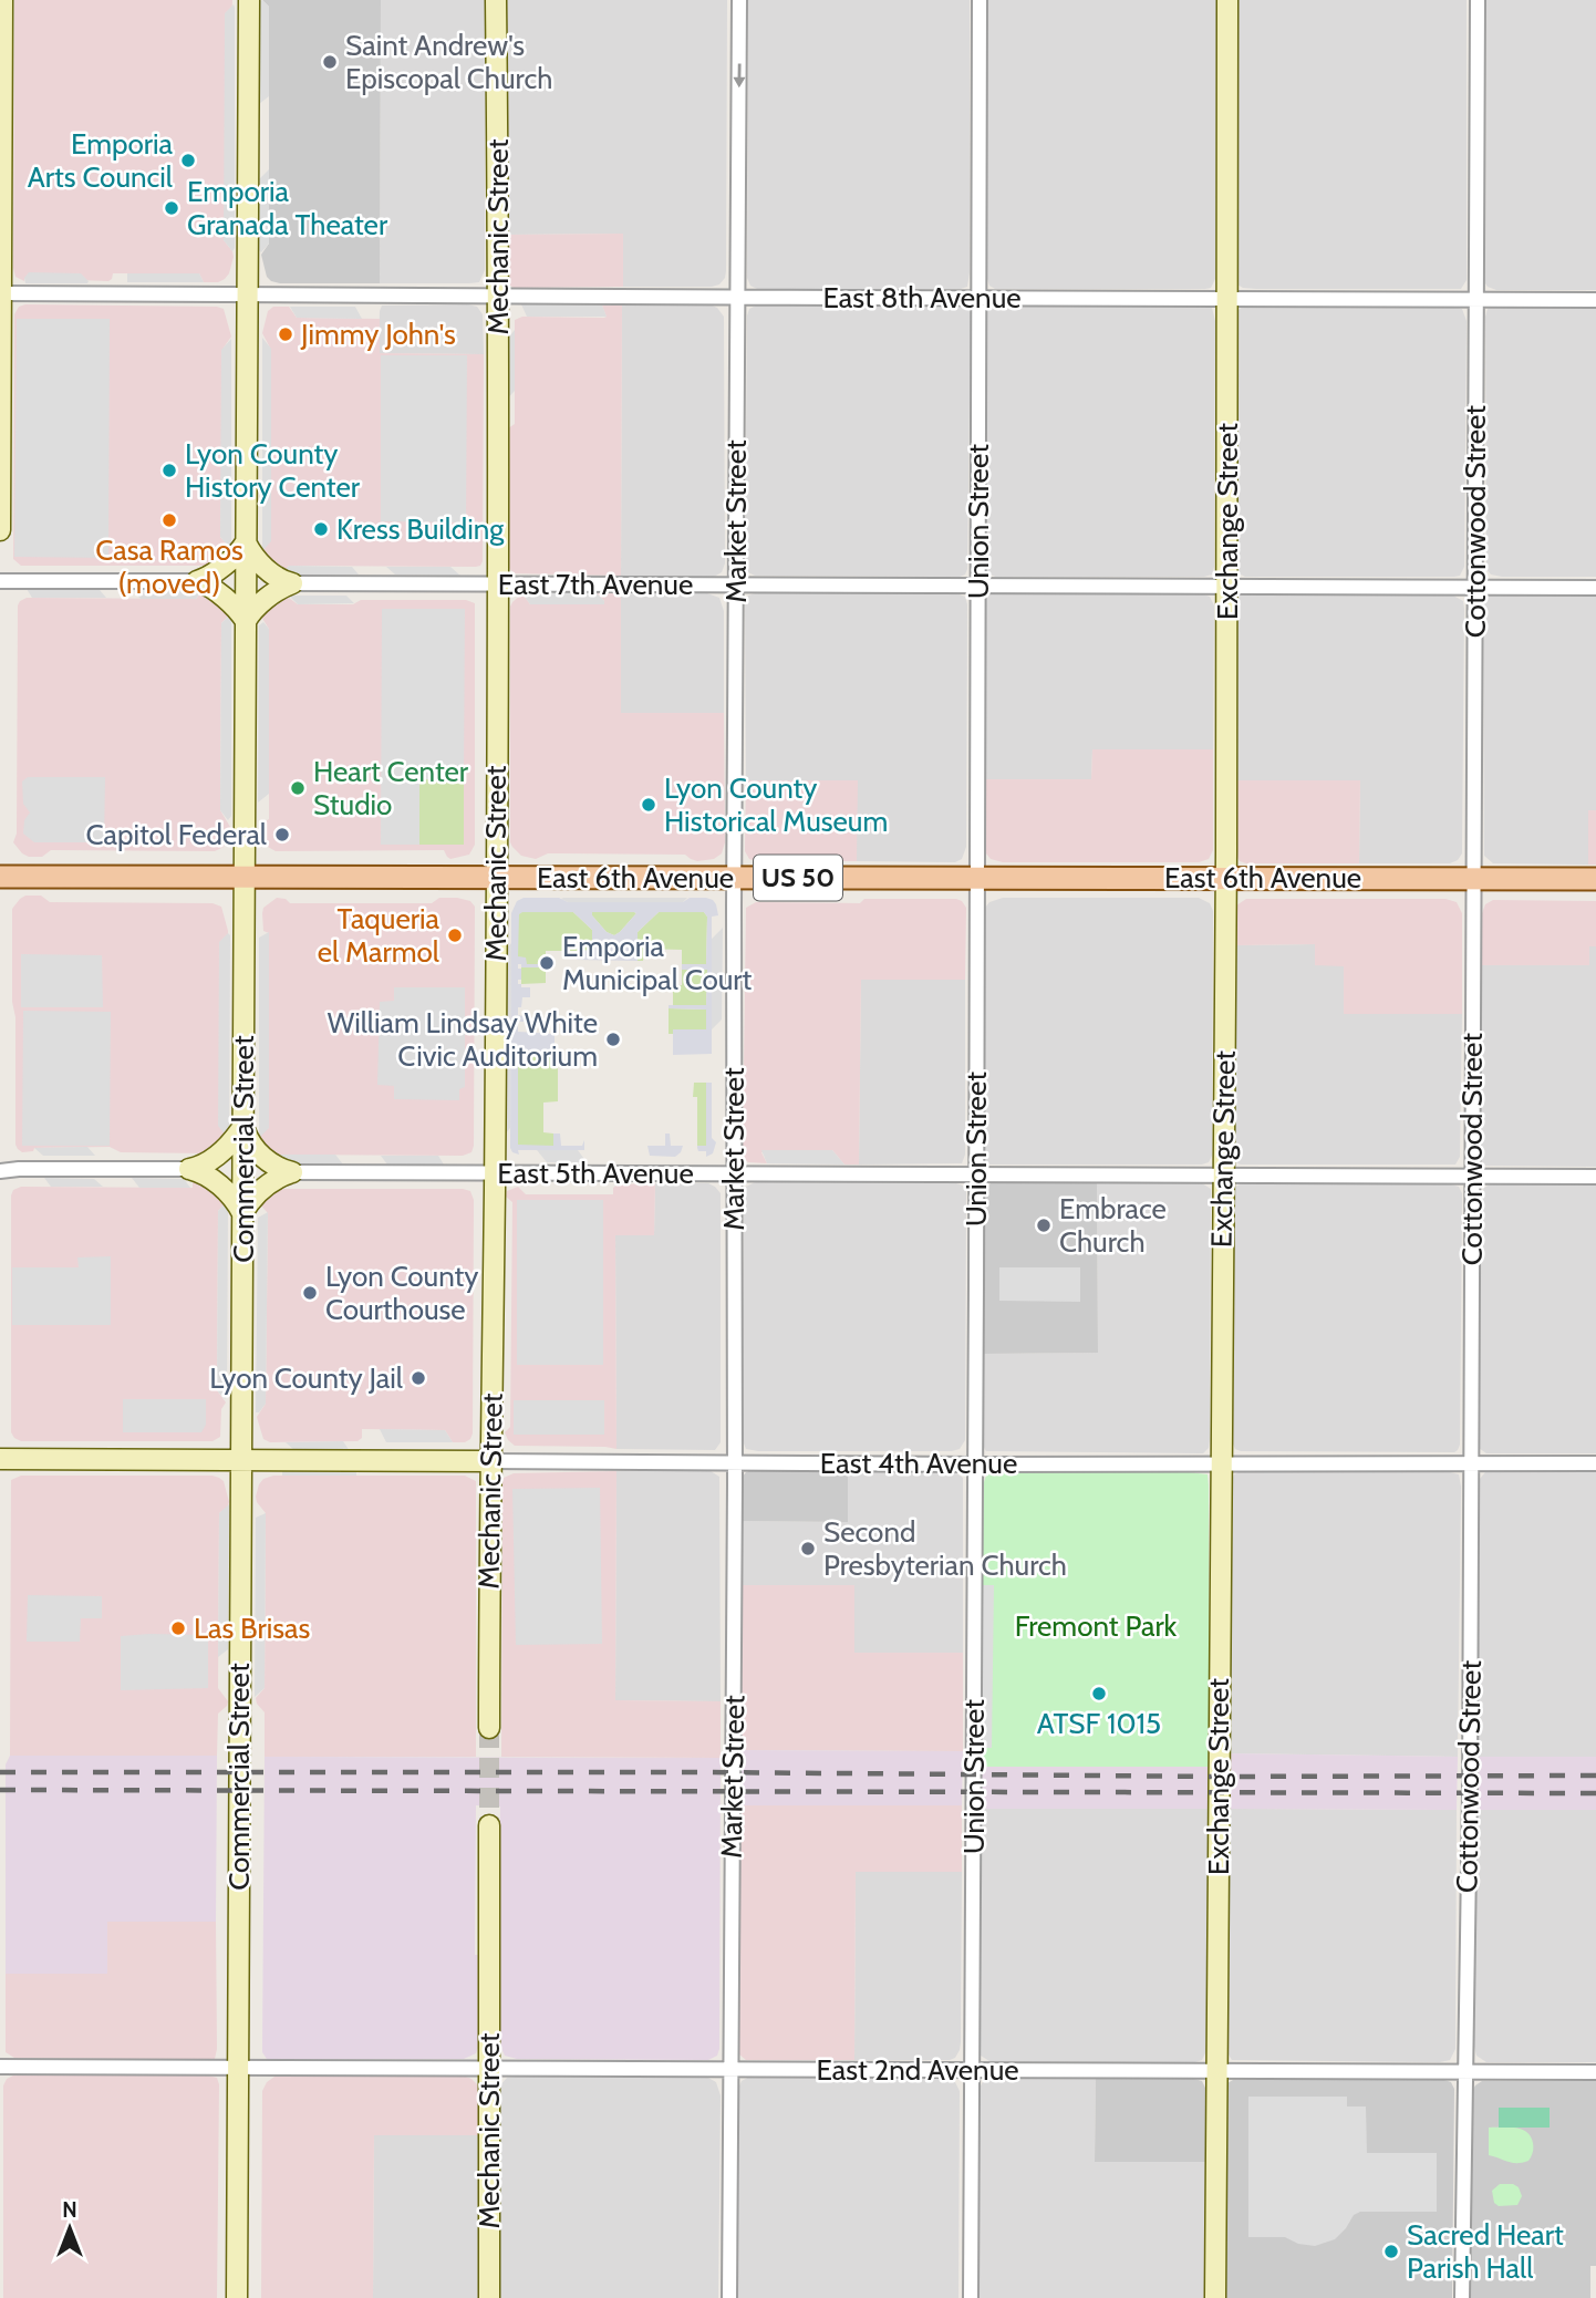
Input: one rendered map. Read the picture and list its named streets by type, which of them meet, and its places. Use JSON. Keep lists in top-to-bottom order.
{
  "streets": {
    "main road": ["East 6th Avenue", "US 50"],
    "street": [
      "Mechanic Street",
      "East 8th Avenue",
      "Market Street",
      "Union Street",
      "Exchange Street",
      "Cottonwood Street",
      "East 7th Avenue",
      "Commercial Street",
      "East 5th Avenue",
      "East 4th Avenue",
      "East 2nd Avenue"
    ]
  },
  "crossings": [
    ["Mechanic Street", "East 8th Avenue"],
    ["Mechanic Street", "East 7th Avenue"],
    ["Mechanic Street", "East 6th Avenue"],
    ["Mechanic Street", "East 5th Avenue"],
    ["Mechanic Street", "East 4th Avenue"],
    ["Mechanic Street", "East 2nd Avenue"],
    ["East 8th Avenue", "Market Street"],
    ["East 8th Avenue", "Union Street"],
    ["East 8th Avenue", "Exchange Street"],
    ["East 8th Avenue", "Cottonwood Street"],
    ["East 8th Avenue", "Commercial Street"],
    ["Market Street", "East 7th Avenue"],
    ["Market Street", "East 6th Avenue"],
    ["Market Street", "East 5th Avenue"],
    ["Market Street", "East 4th Avenue"],
    ["Market Street", "East 2nd Avenue"],
    ["Union Street", "East 7th Avenue"],
    ["Union Street", "East 6th Avenue"],
    ["Union Street", "East 5th Avenue"],
    ["Union Street", "East 4th Avenue"],
    ["Union Street", "East 2nd Avenue"],
    ["Exchange Street", "East 7th Avenue"],
    ["Exchange Street", "East 6th Avenue"],
    ["Exchange Street", "East 5th Avenue"],
    ["Exchange Street", "East 4th Avenue"],
    ["Exchange Street", "East 2nd Avenue"],
    ["Cottonwood Street", "East 7th Avenue"],
    ["Cottonwood Street", "East 6th Avenue"],
    ["Cottonwood Street", "East 5th Avenue"],
    ["Cottonwood Street", "East 4th Avenue"],
    ["Cottonwood Street", "East 2nd Avenue"],
    ["East 6th Avenue", "Commercial Street"],
    ["Commercial Street", "East 4th Avenue"],
    ["Commercial Street", "East 2nd Avenue"]
  ],
  "parks": ["Fremont Park"],
  "places": [
    "Saint Andrew's Episcopal Church",
    "Emporia Arts Council",
    "Emporia Granada Theater",
    "Jimmy John's",
    "Lyon County History Center",
    "Casa Ramos (moved)",
    "Kress Building",
    "Heart Center Studio",
    "Lyon County Historical Museum",
    "Capitol Federal",
    "Taqueria el Marmol",
    "Emporia Municipal Court",
    "William Lindsay White Civic Auditorium",
    "Embrace Church",
    "Lyon County Courthouse",
    "Lyon County Jail",
    "Second Presbyterian Church",
    "Las Brisas",
    "ATSF 1015",
    "Sacred Heart Parish Hall"
  ],
  "north": "top"
}
